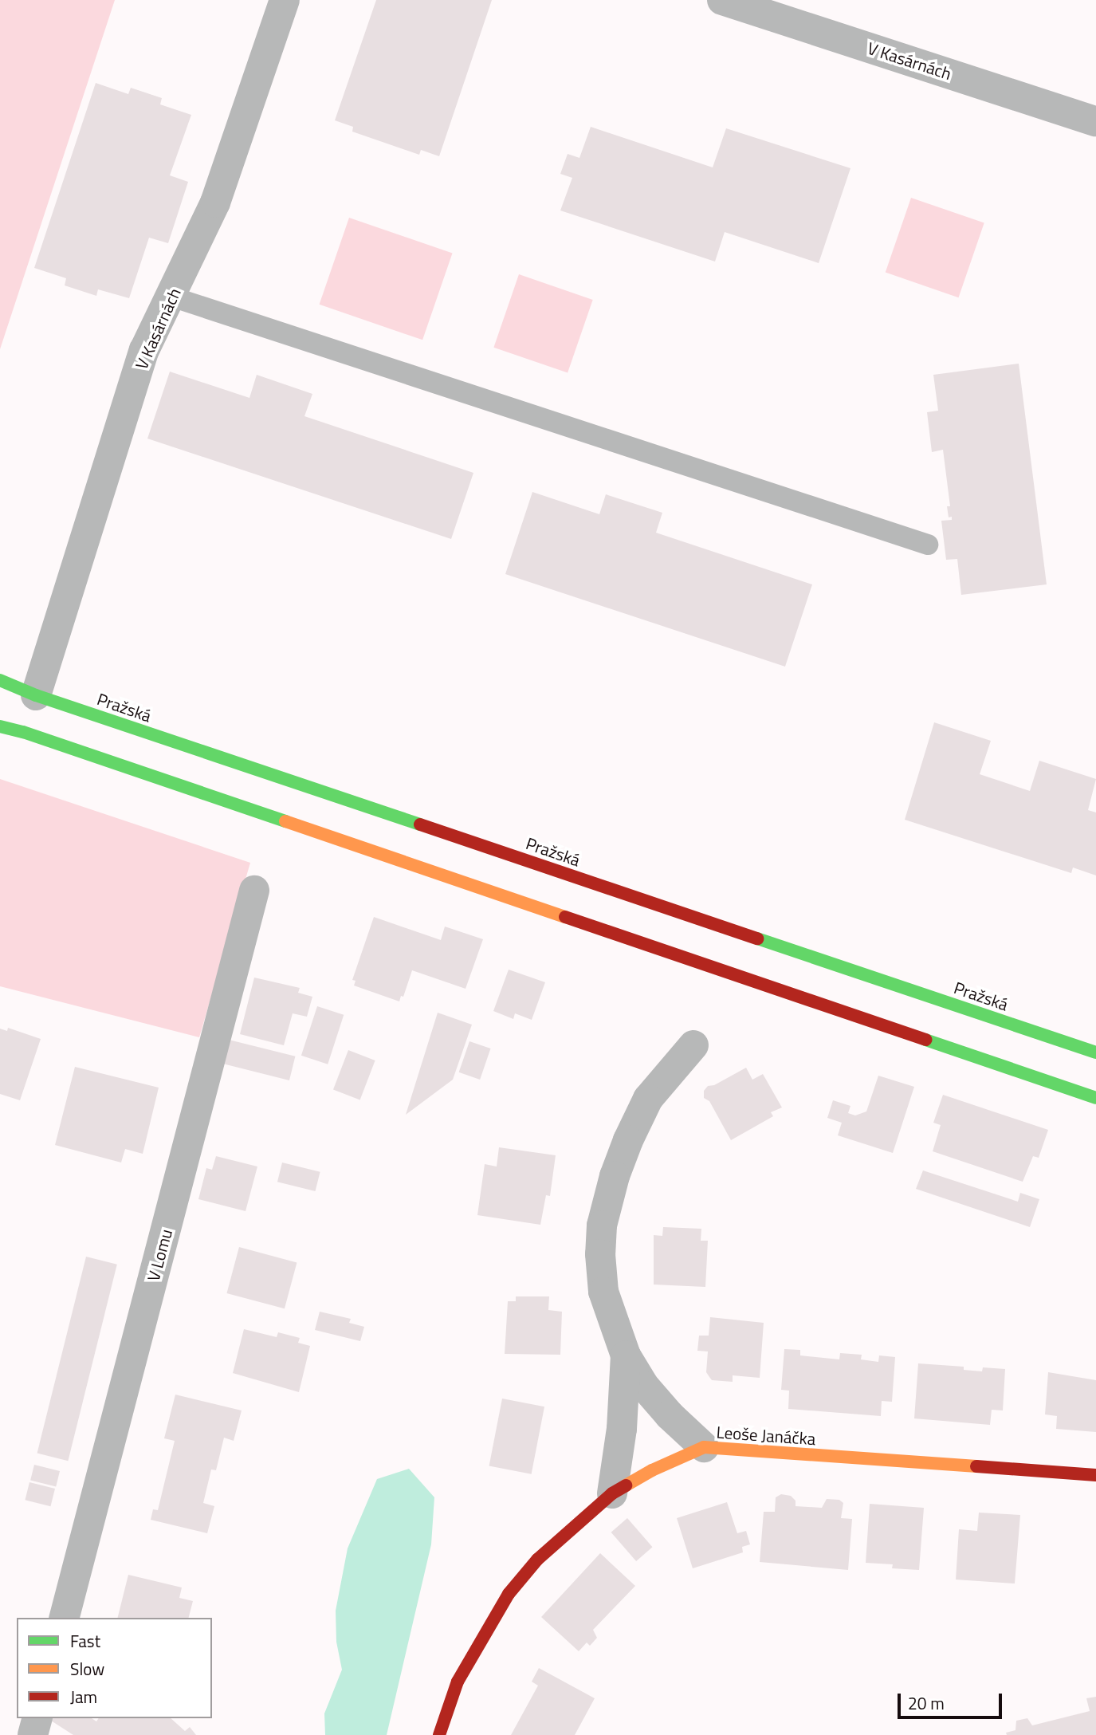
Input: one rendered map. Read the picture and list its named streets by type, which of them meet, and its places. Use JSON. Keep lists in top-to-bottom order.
{
  "streets": {
    "street": [
      "V Kasárnách",
      "Pražská",
      "V Lomu",
      "Leoše Janáčka"
    ]
  },
  "crossings": [
    ["V Kasárnách", "Pražská"]
  ],
  "legend": ["Fast", "Slow", "Jam"],
  "scale_bar": "20 m"
}
